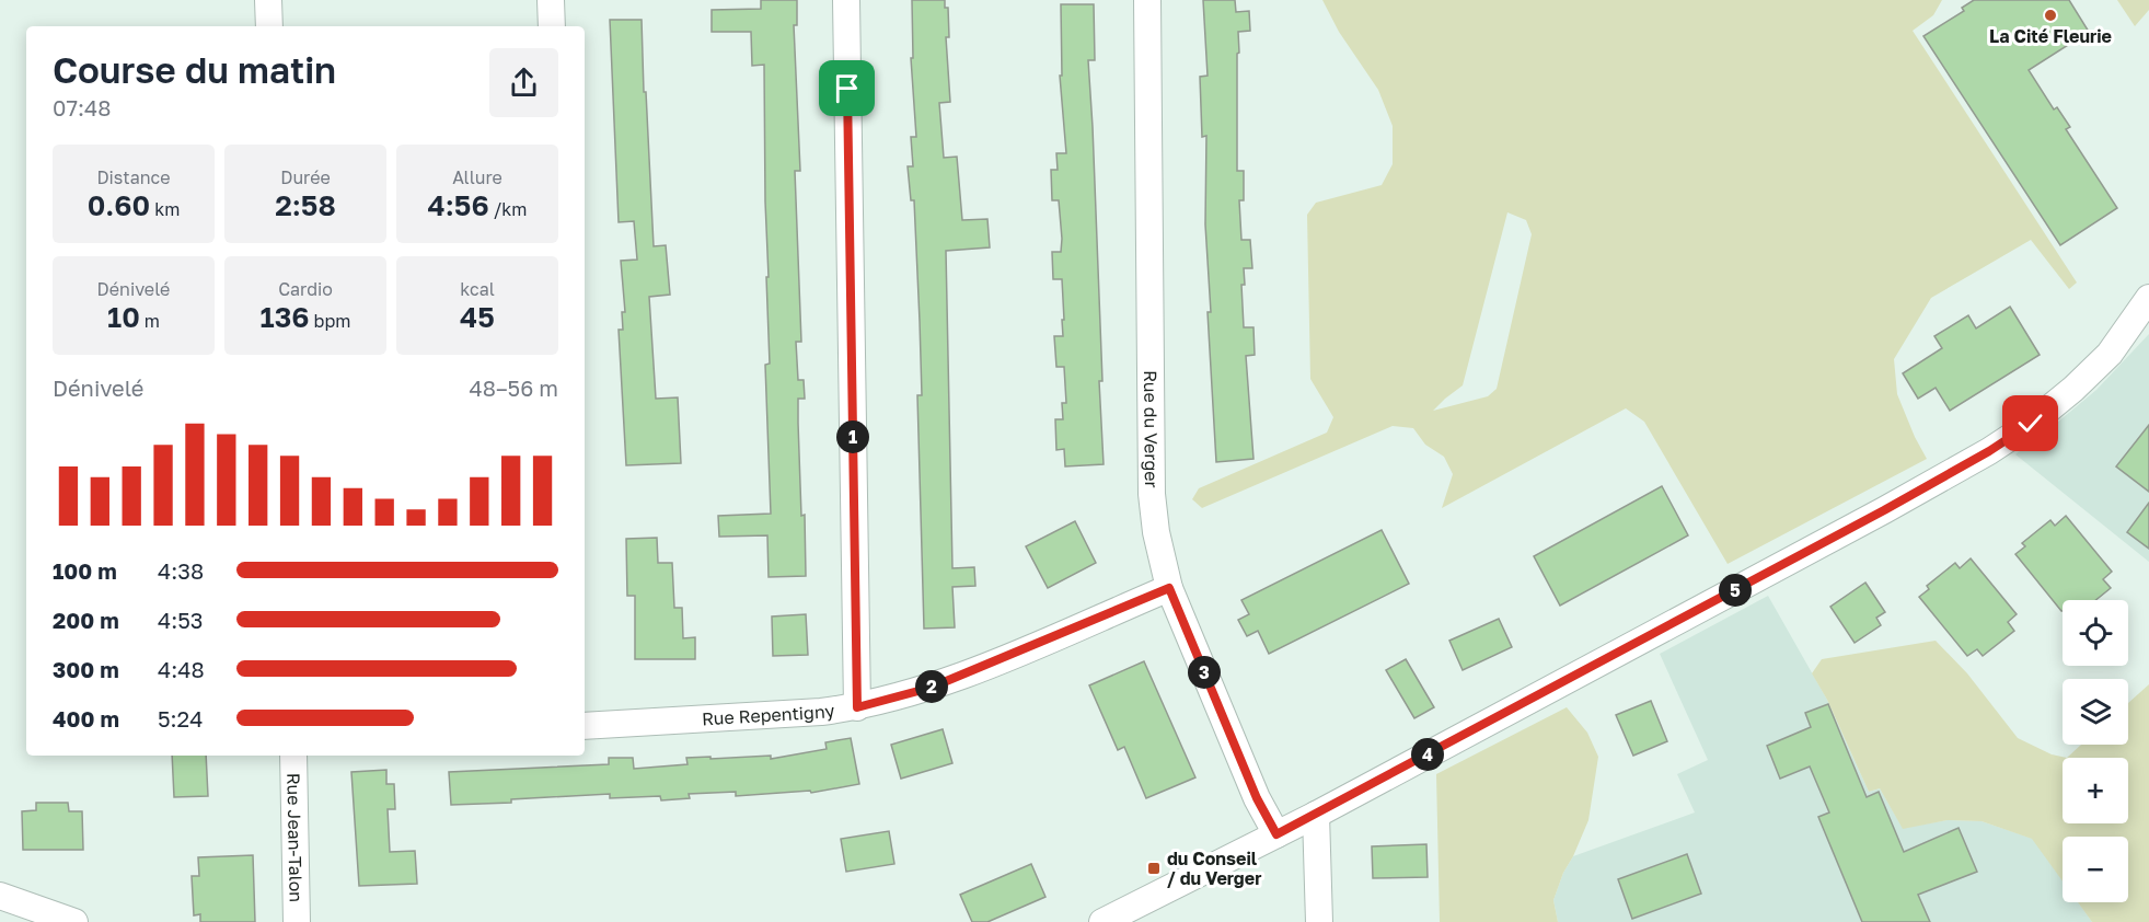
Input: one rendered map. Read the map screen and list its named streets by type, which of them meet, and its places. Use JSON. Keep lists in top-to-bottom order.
{
  "streets": {
    "street": ["Rue du Verger", "Rue Repentigny", "Rue Jean-Talon"]
  },
  "crossings": [
    ["Rue du Verger", "Rue Repentigny"]
  ],
  "places": {
    "other": ["La Cité Fleurie"],
    "transit": ["du Conseil / du Verger"]
  },
  "page": {
    "heading": ["Course du matin", "07:48"],
    "stats": [
      ["Distance", "0.60 km"],
      ["Durée", "2:58"],
      ["Allure", "4:56 /km"],
      ["Dénivelé", "10 m"],
      ["Cardio", "136 bpm"],
      ["kcal", "45"]
    ],
    "chart": ["Dénivelé", "48–56 m"],
    "pins": [
      "1",
      "5",
      "3",
      "2",
      "4"
    ],
    "list": [
      {
        "name": "100 m",
        "note": "4:38"
      },
      {
        "name": "200 m",
        "note": "4:53"
      },
      {
        "name": "300 m",
        "note": "4:48"
      },
      {
        "name": "400 m",
        "note": "5:24"
      }
    ],
    "map_buttons": ["+", "−"]
  }
}
